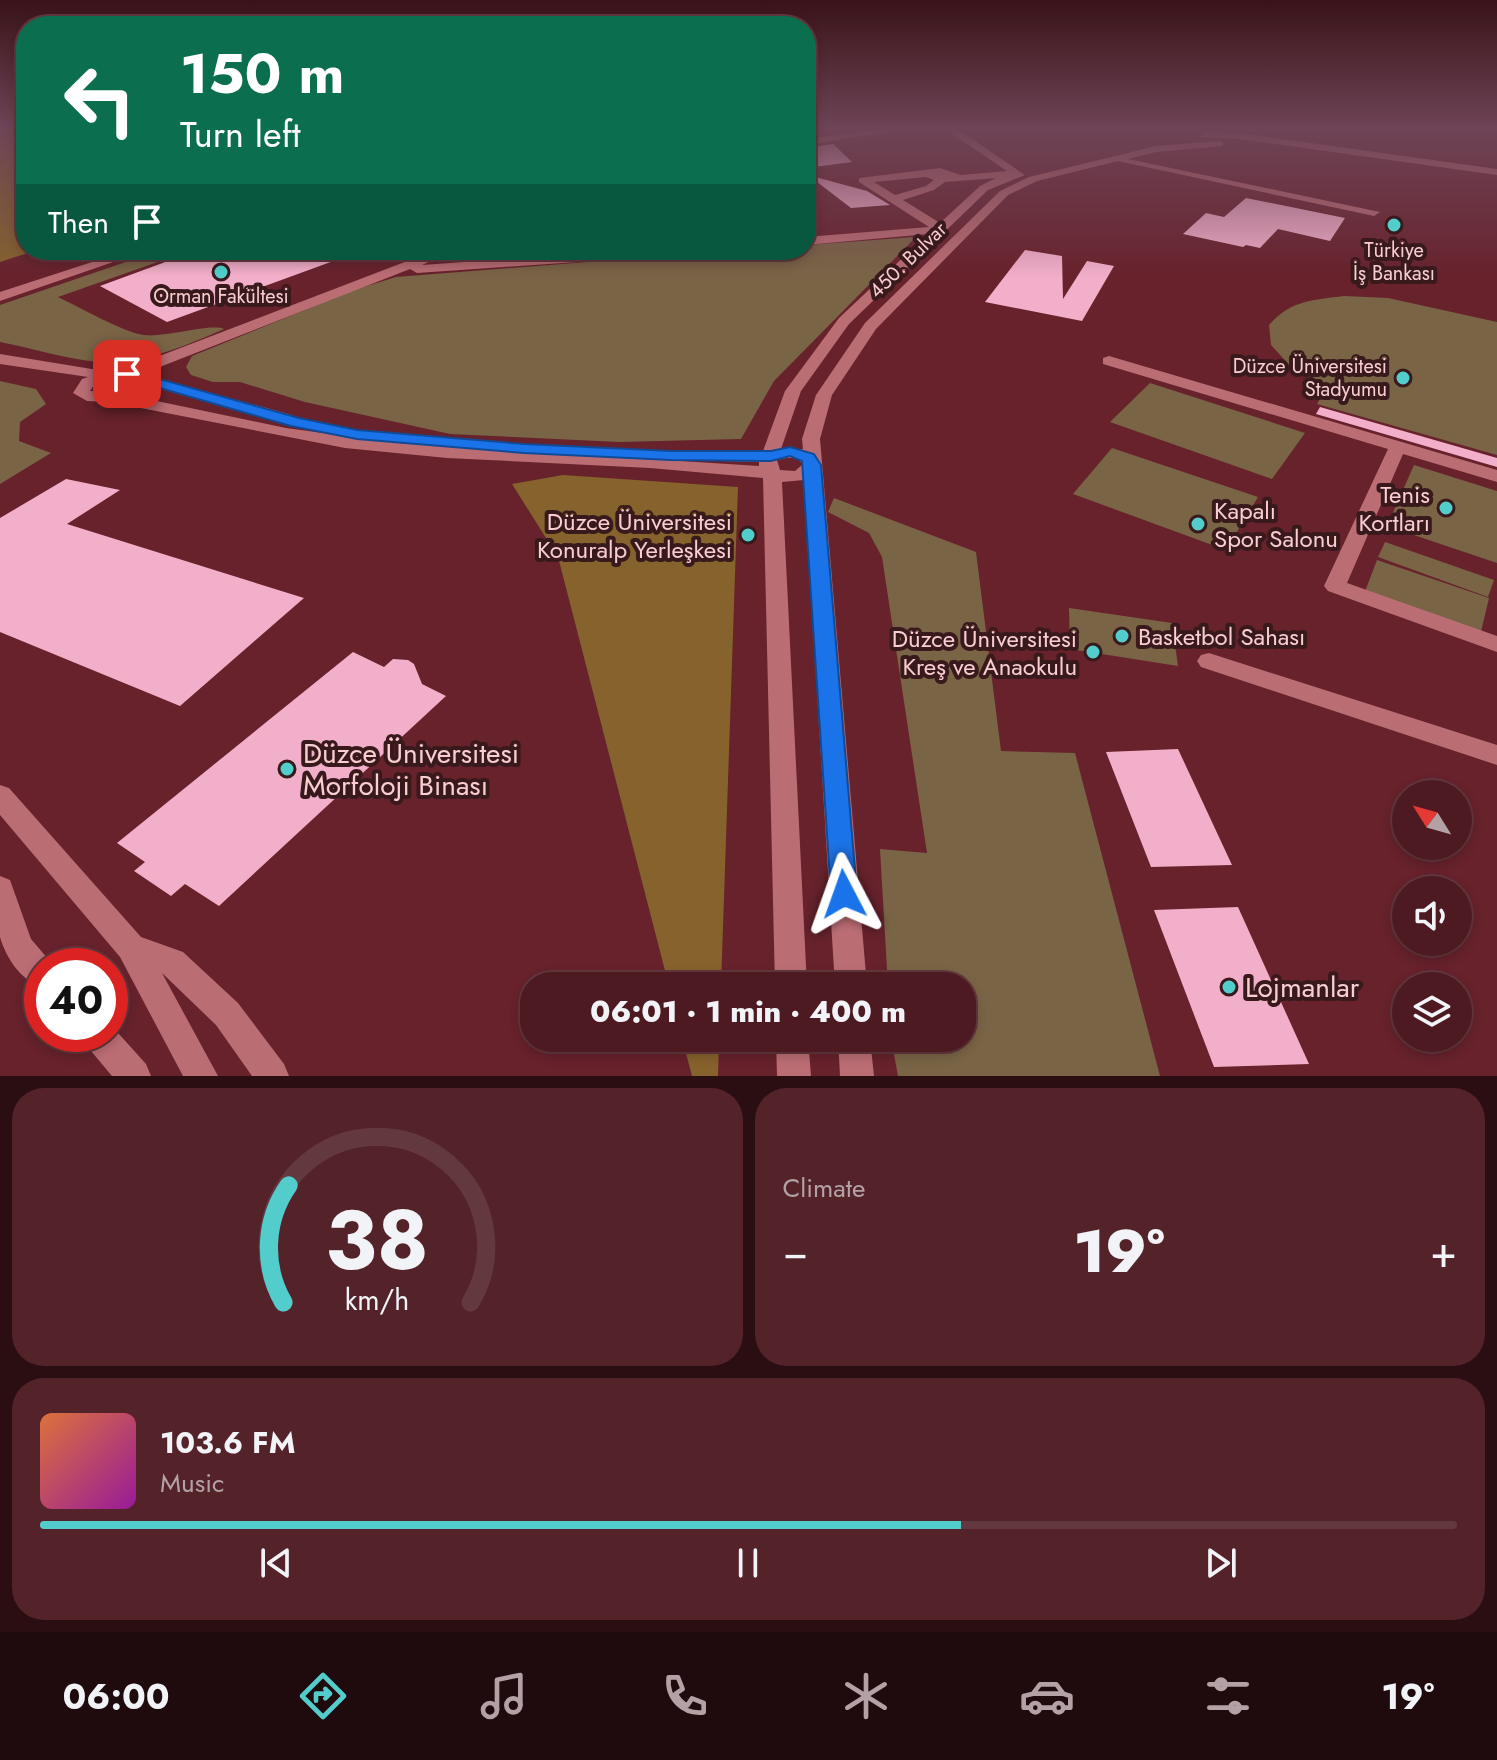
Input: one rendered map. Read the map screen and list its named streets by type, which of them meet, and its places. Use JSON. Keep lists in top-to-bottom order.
{
  "streets": {
    "street": ["450. Bulvar"]
  },
  "places": [
    "Türkiye İş Bankası",
    "Orman Fakültesi",
    "Düzce Üniversitesi Stadyumu",
    "Tenis Kortları",
    "Kapalı Spor Salonu",
    "Düzce Üniversitesi Konuralp Yerleşkesi",
    "Basketbol Sahası",
    "Düzce Üniversitesi Kreş ve Anaokulu",
    "Düzce Üniversitesi Morfoloji Binası",
    "Lojmanlar"
  ],
  "north": "top left",
  "page": {
    "turn": ["150 m", "Turn left"],
    "then": "Then",
    "limit": "40",
    "trip": "06:01 · 1 min · 400 m",
    "tile": "Climate",
    "heat": ["−", "19°", "+"],
    "song": ["103.6 FM", "Music"],
    "tabs": ["06:00", "19°"],
    "gauge": ["38", "km/h"]
  }
}
